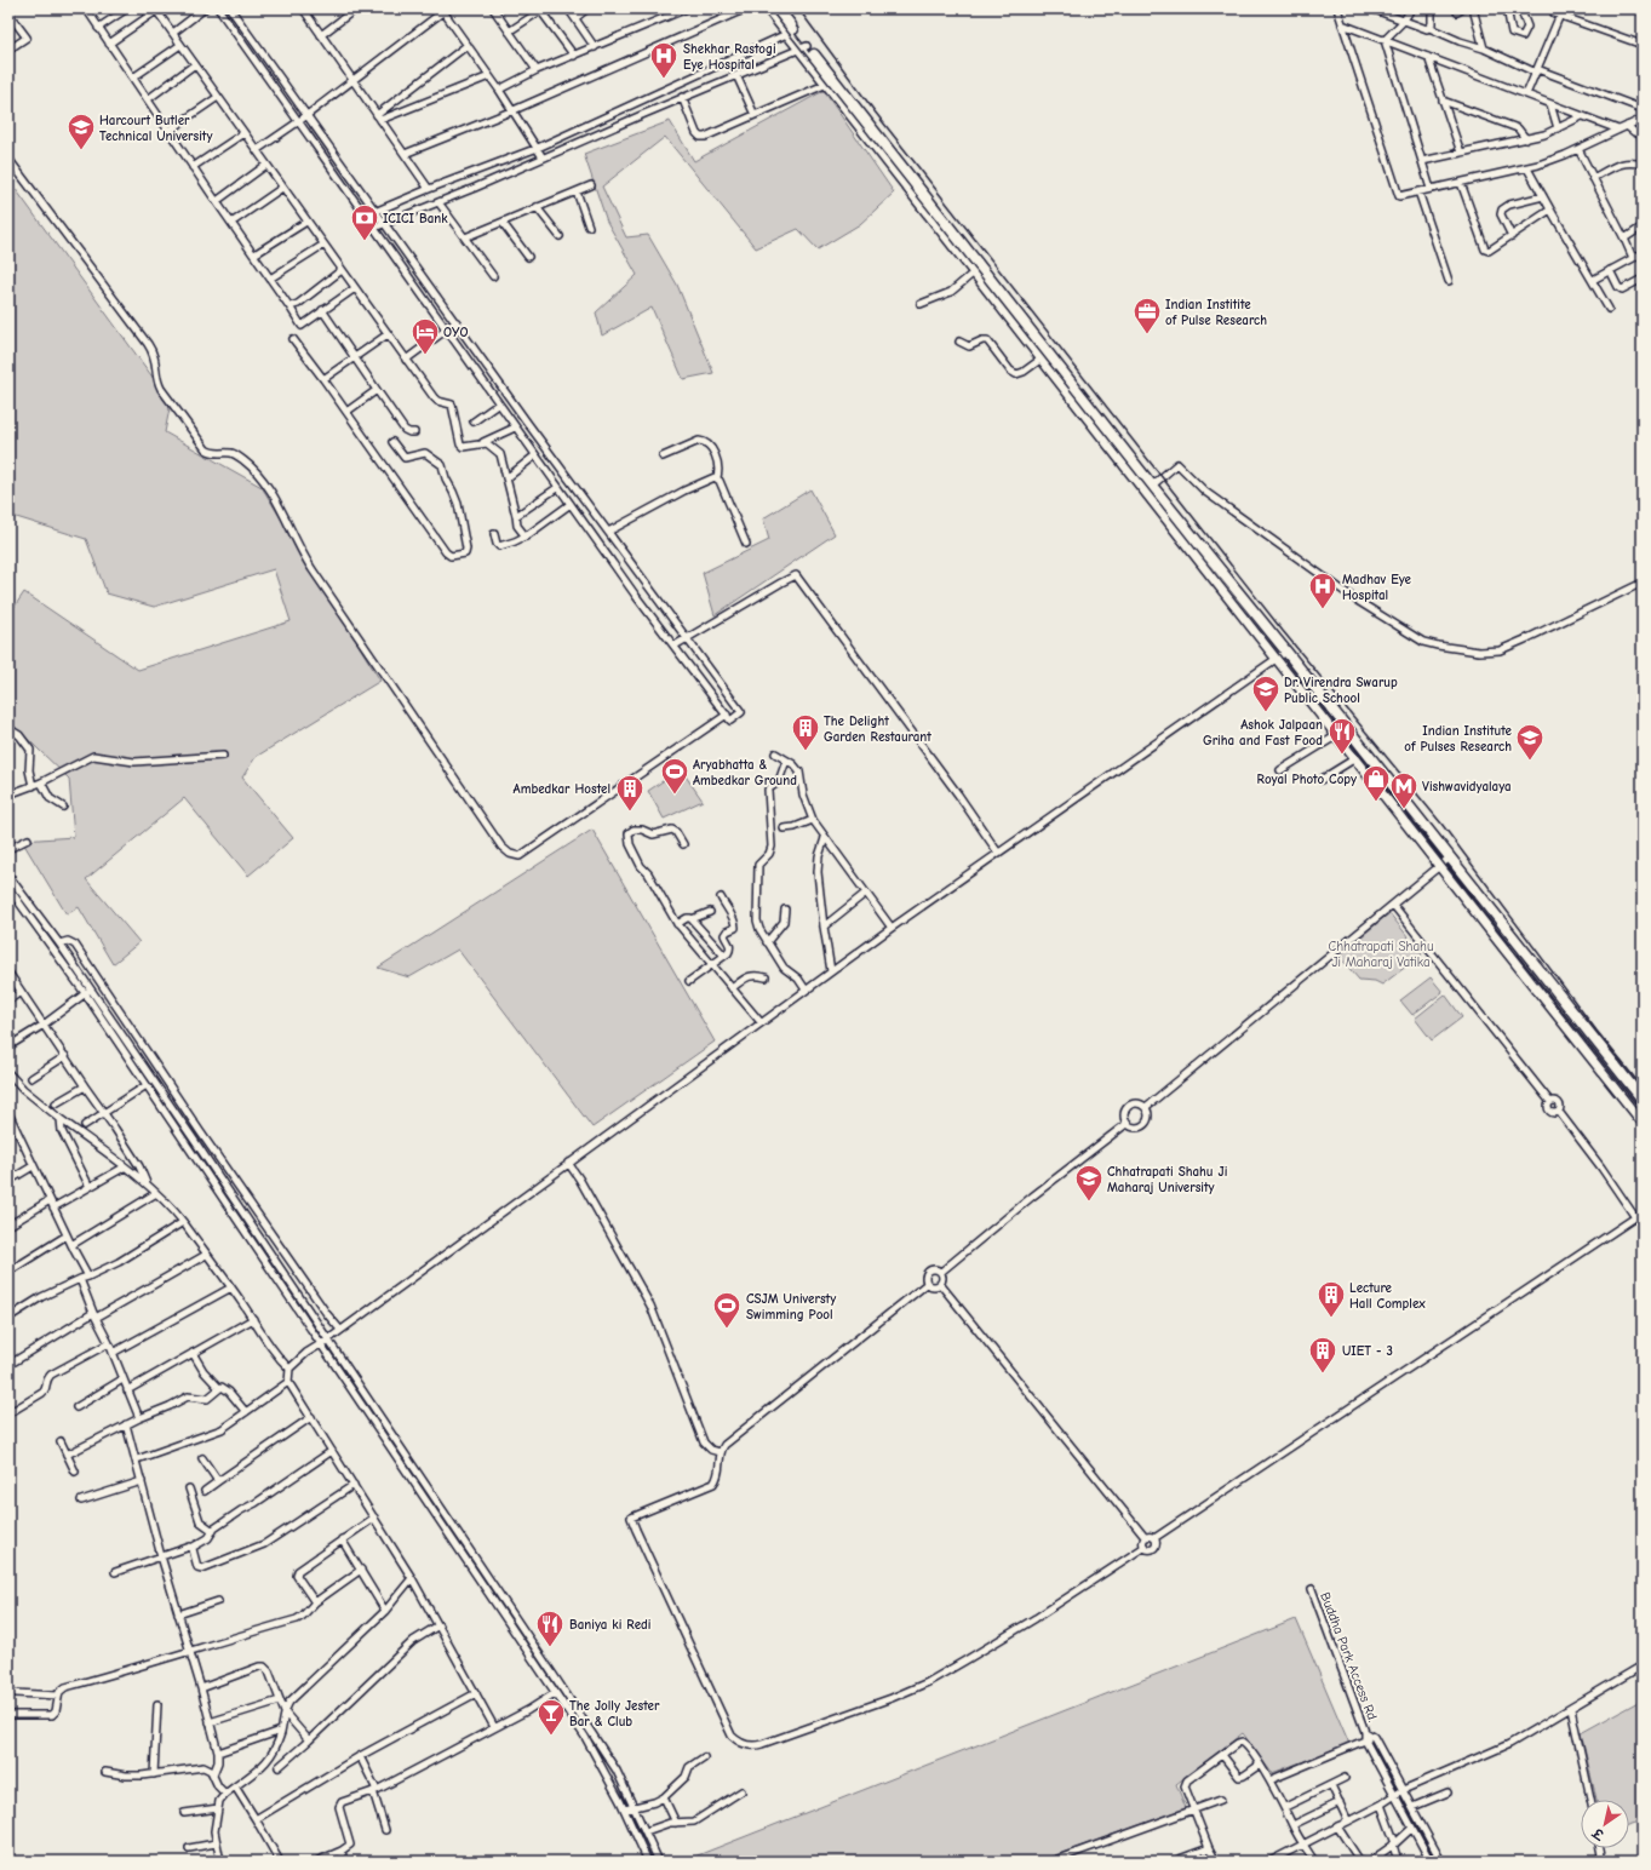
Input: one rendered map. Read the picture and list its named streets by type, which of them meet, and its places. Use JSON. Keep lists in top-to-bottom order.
{
  "streets": {
    "street": ["Buddha Park Access Rd."]
  },
  "parks": ["Chhatrapati Shahu Ji Maharaj Vatika"],
  "places": {
    "hospital": ["Shekhar Rastogi Eye Hospital", "Madhav Eye Hospital"],
    "school or university": [
      "Harcourt Butler Technical University",
      "Dr. Virendra Swarup Public School",
      "Indian Institute of Pulses Research",
      "Chhatrapati Shahu Ji Maharaj University"
    ],
    "bank": ["ICICI Bank"],
    "office": ["Indian Institite of Pulse Research"],
    "hotel": ["OYO"],
    "building": [
      "The Delight Garden Restaurant",
      "Ambedkar Hostel",
      "Lecture Hall Complex",
      "UIET - 3"
    ],
    "restaurant": ["Ashok Jalpaan Griha and Fast Food", "Baniya ki Redi"],
    "sports": ["Aryabhatta & Ambedkar Ground", "CSJM Universty Swimming Pool"],
    "shop": ["Royal Photo Copy"],
    "metro station": ["Vishwavidyalaya"],
    "bar": ["The Jolly Jester Bar & Club"]
  },
  "north": "bottom left"
}
